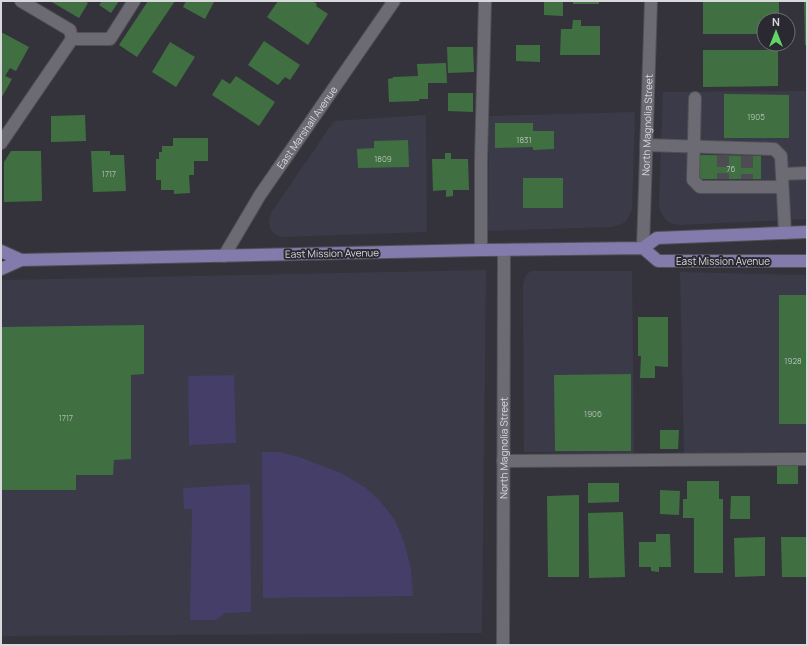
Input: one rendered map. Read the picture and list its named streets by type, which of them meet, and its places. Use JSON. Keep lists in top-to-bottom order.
{
  "streets": {
    "main road": ["East Mission Avenue"],
    "street": ["North Magnolia Street", "East Marshall Avenue"]
  },
  "crossings": [
    ["North Magnolia Street", "East Mission Avenue"],
    ["East Marshall Avenue", "East Mission Avenue"]
  ],
  "house_numbers": [
    "1905",
    "1831",
    "1809",
    "76",
    "1717",
    "1928",
    "1906",
    "1717"
  ],
  "north": "top"
}
